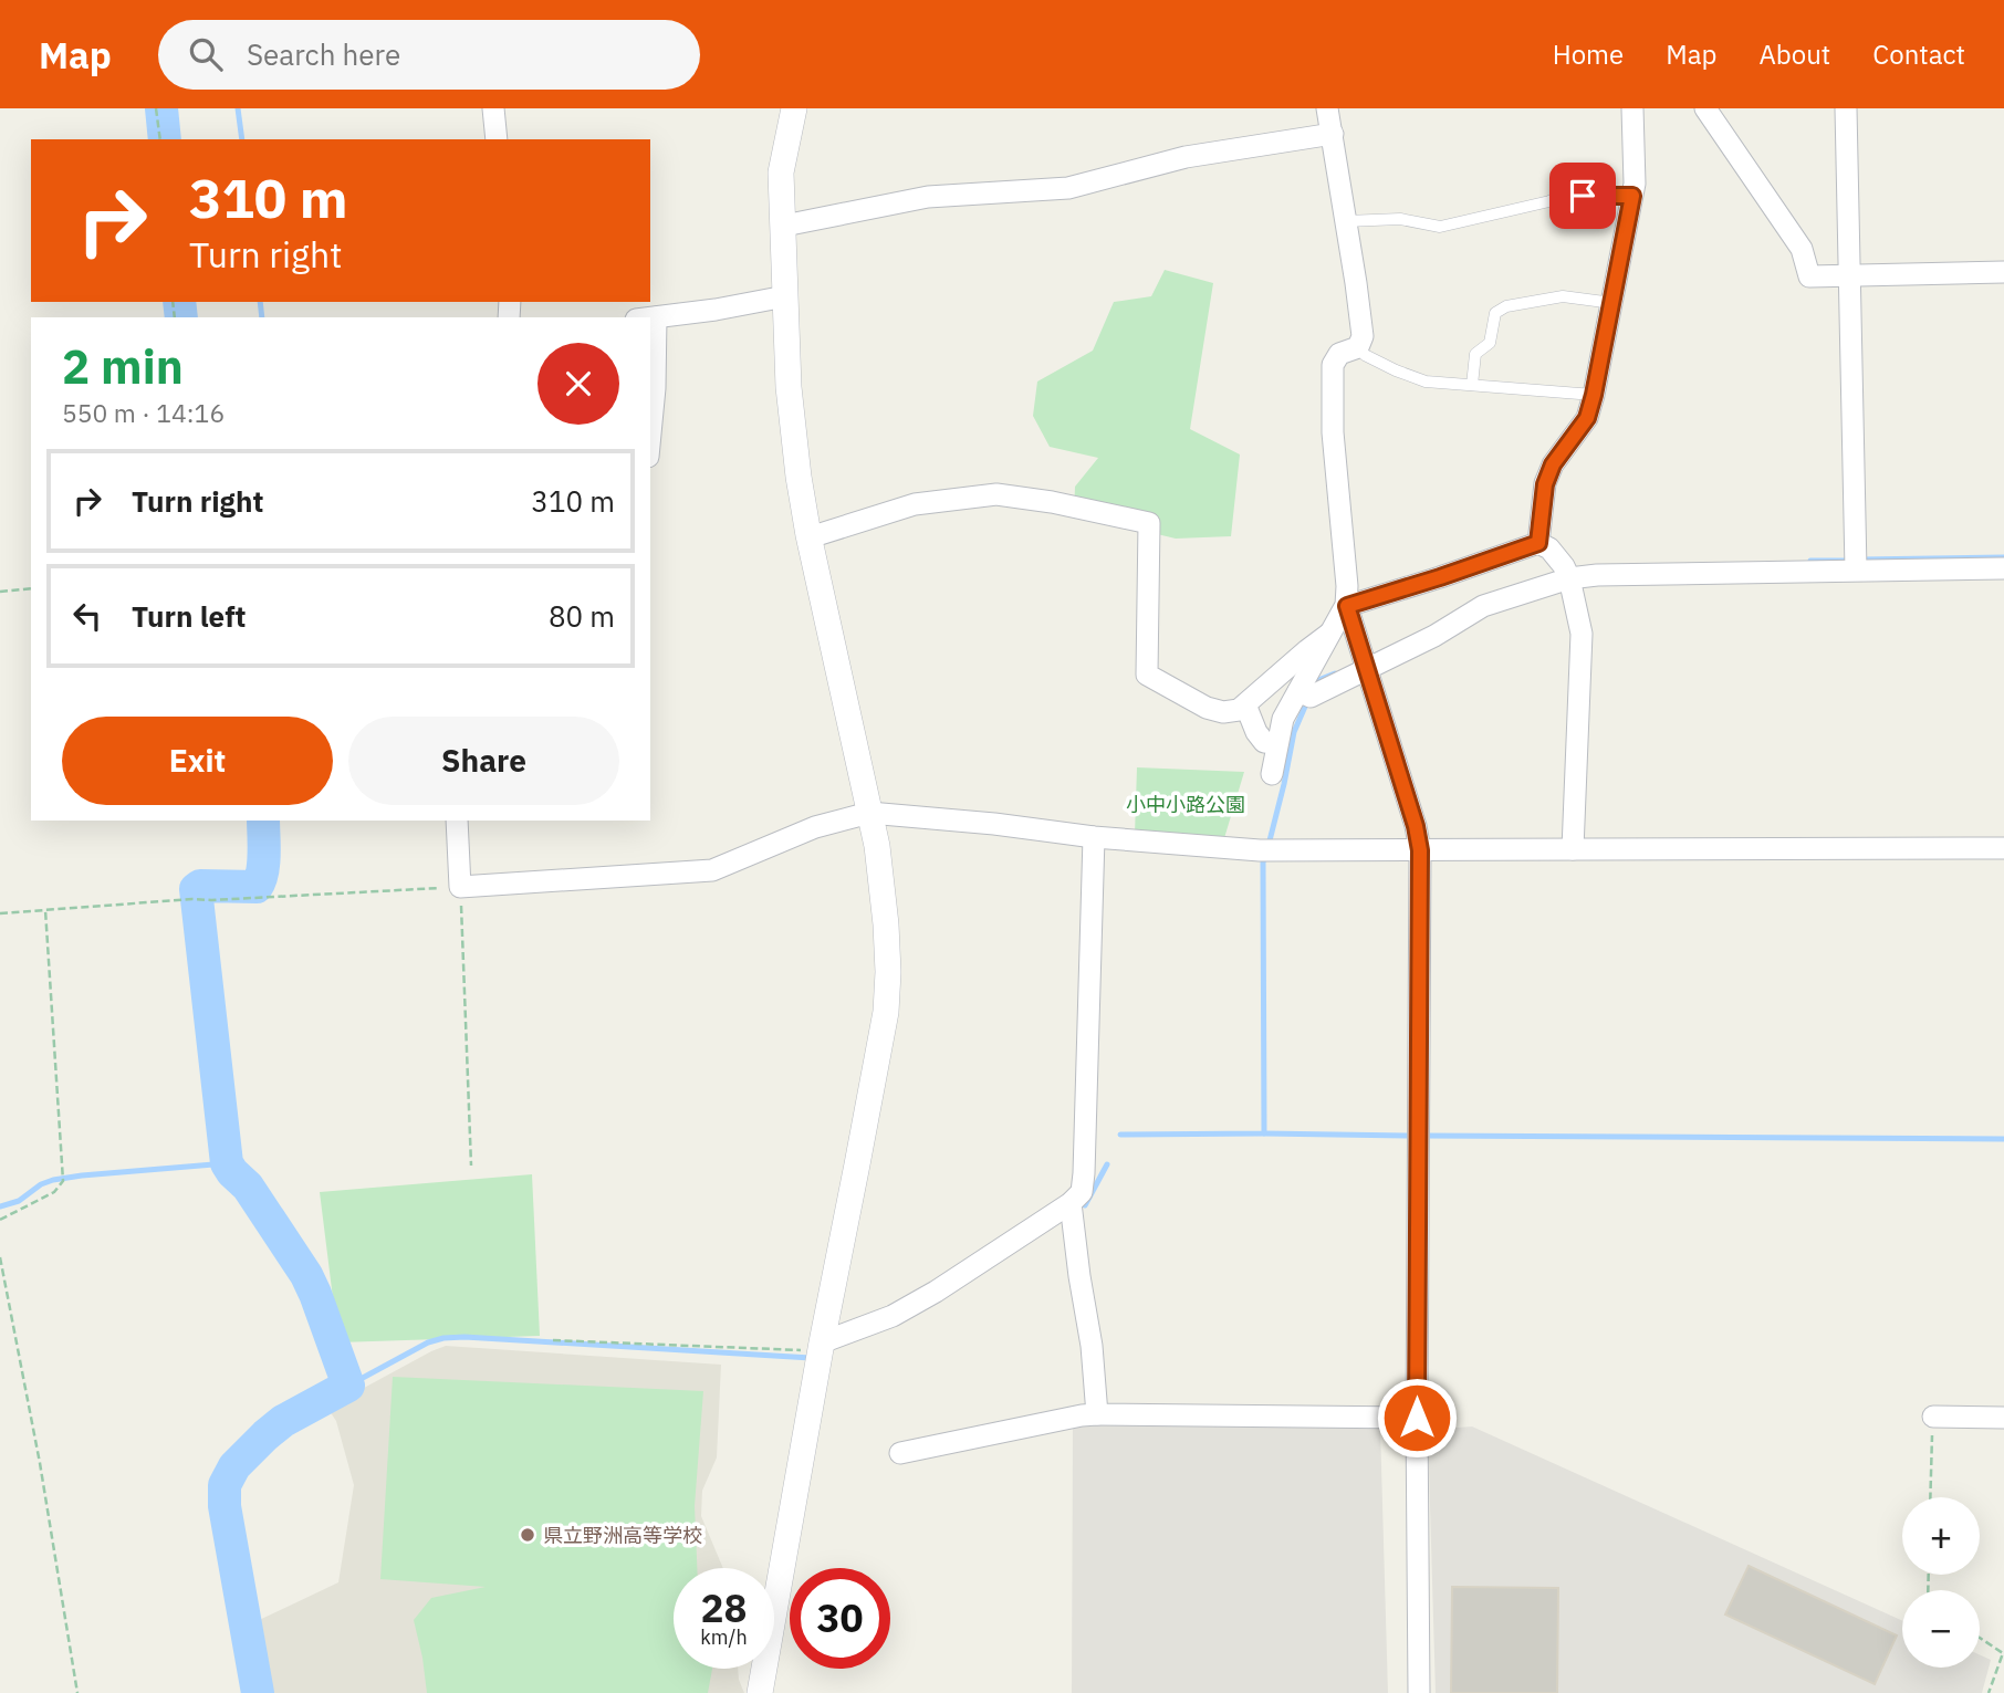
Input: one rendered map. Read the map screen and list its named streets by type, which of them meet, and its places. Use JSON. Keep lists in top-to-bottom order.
{
  "parks": ["小中小路公園"],
  "places": ["県立野洲高等学校"],
  "page": {
    "header": "Map",
    "search": "Search here",
    "nav": [
      "Home",
      "Map",
      "About",
      "Contact"
    ],
    "turn": ["310 m", "Turn right"],
    "heading": ["2 min", "550 m · 14:16"],
    "list": [
      {
        "name": "Turn right",
        "value": "310 m"
      },
      {
        "name": "Turn left",
        "value": "80 m"
      }
    ],
    "buttons": ["Exit", "Share"],
    "map_buttons": ["+", "−"],
    "speed": "28 km/h",
    "limit": "30"
  }
}
